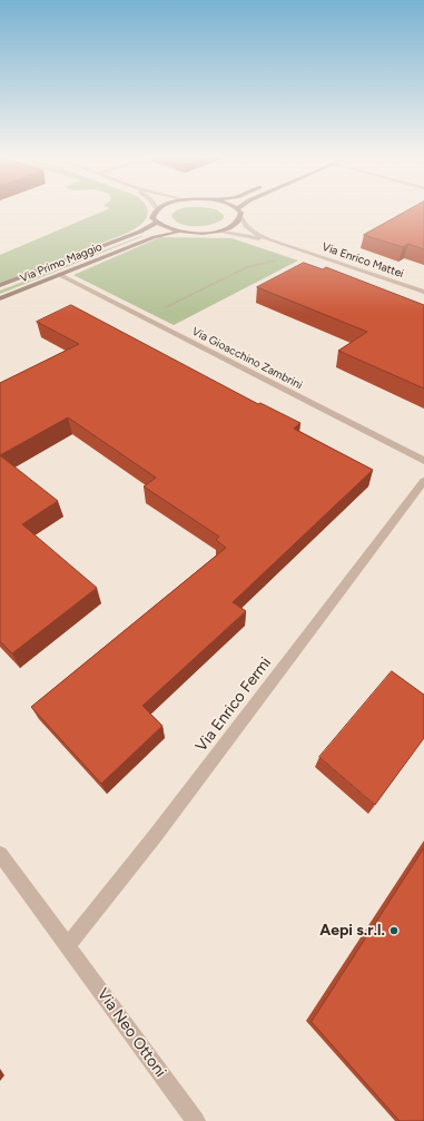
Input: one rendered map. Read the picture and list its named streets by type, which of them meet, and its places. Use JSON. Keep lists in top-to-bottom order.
{
  "streets": {
    "street": [
      "Via Enrico Mattei",
      "Via Primo Maggio",
      "Via Gioacchino Zambrini",
      "Via Enrico Fermi",
      "Via Neo Ottoni"
    ]
  },
  "crossings": [
    ["Via Enrico Mattei", "Via Primo Maggio"],
    ["Via Primo Maggio", "Via Gioacchino Zambrini"],
    ["Via Enrico Fermi", "Via Neo Ottoni"]
  ],
  "places": ["Aepi s.r.l."]
}
